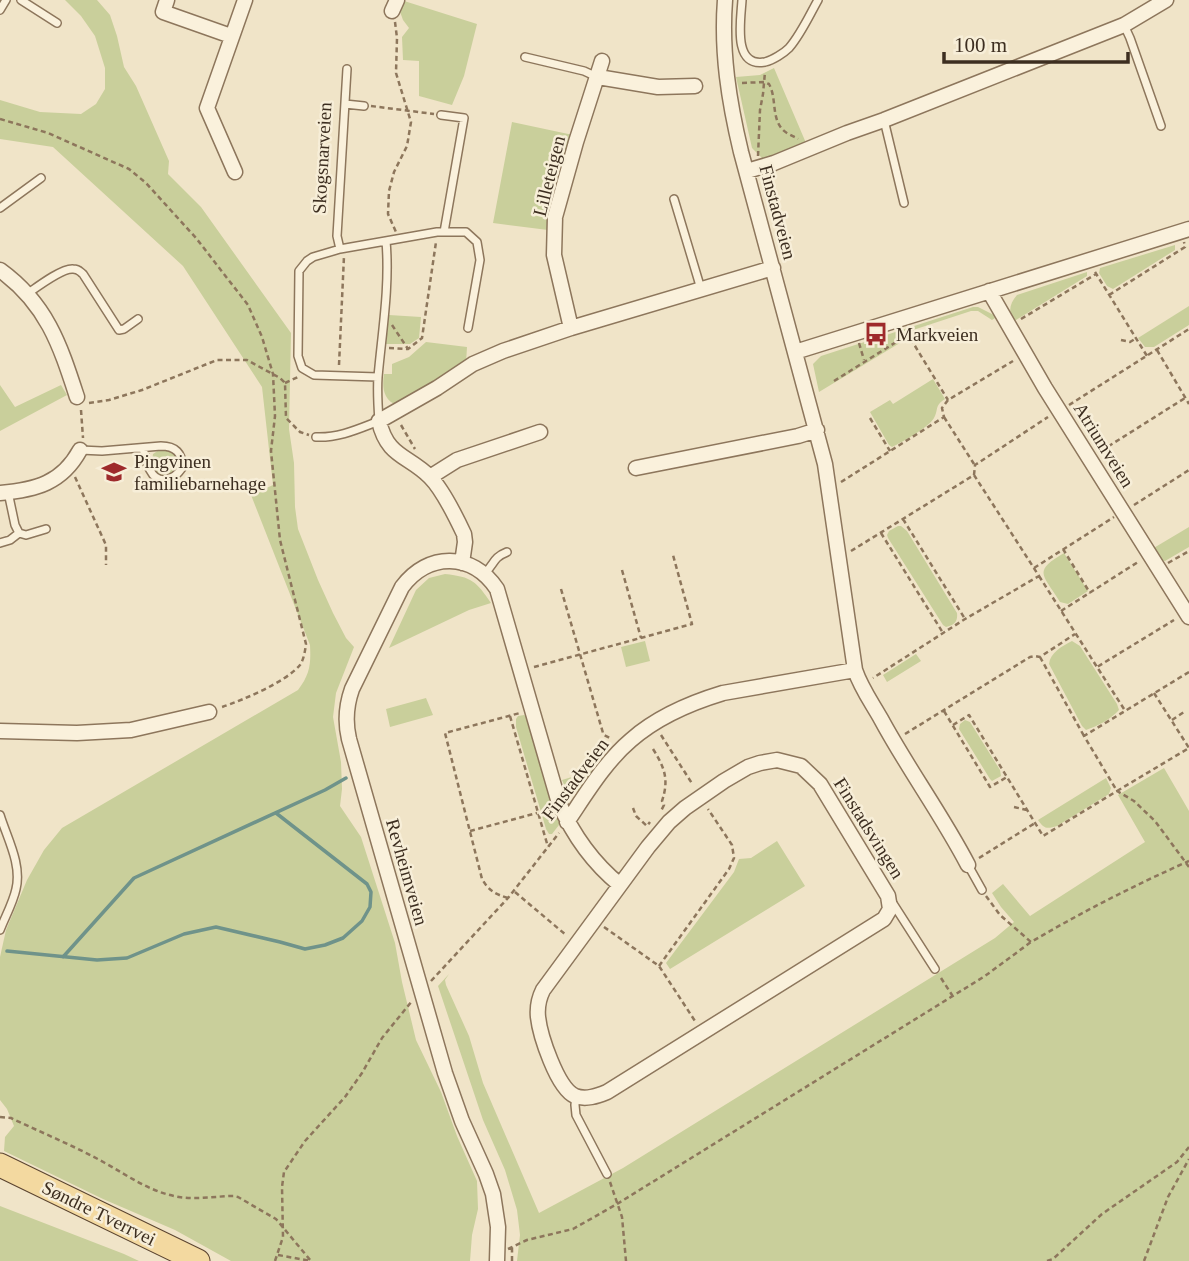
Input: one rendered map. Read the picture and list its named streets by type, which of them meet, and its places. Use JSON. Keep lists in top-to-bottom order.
{
  "streets": {
    "main road": ["Søndre Tverrvei"],
    "street": [
      "Lilleteigen",
      "Finstadveien",
      "Atriumveien",
      "Finstadsvingen",
      "Revheimveien"
    ],
    "lane": ["Skogsnarveien"]
  },
  "crossings": [
    ["Finstadveien", "Revheimveien"]
  ],
  "places": {
    "bus stop": ["Markveien"],
    "school or university": ["Pingvinen familiebarnehage"]
  },
  "scale_bar": "100 m"
}
